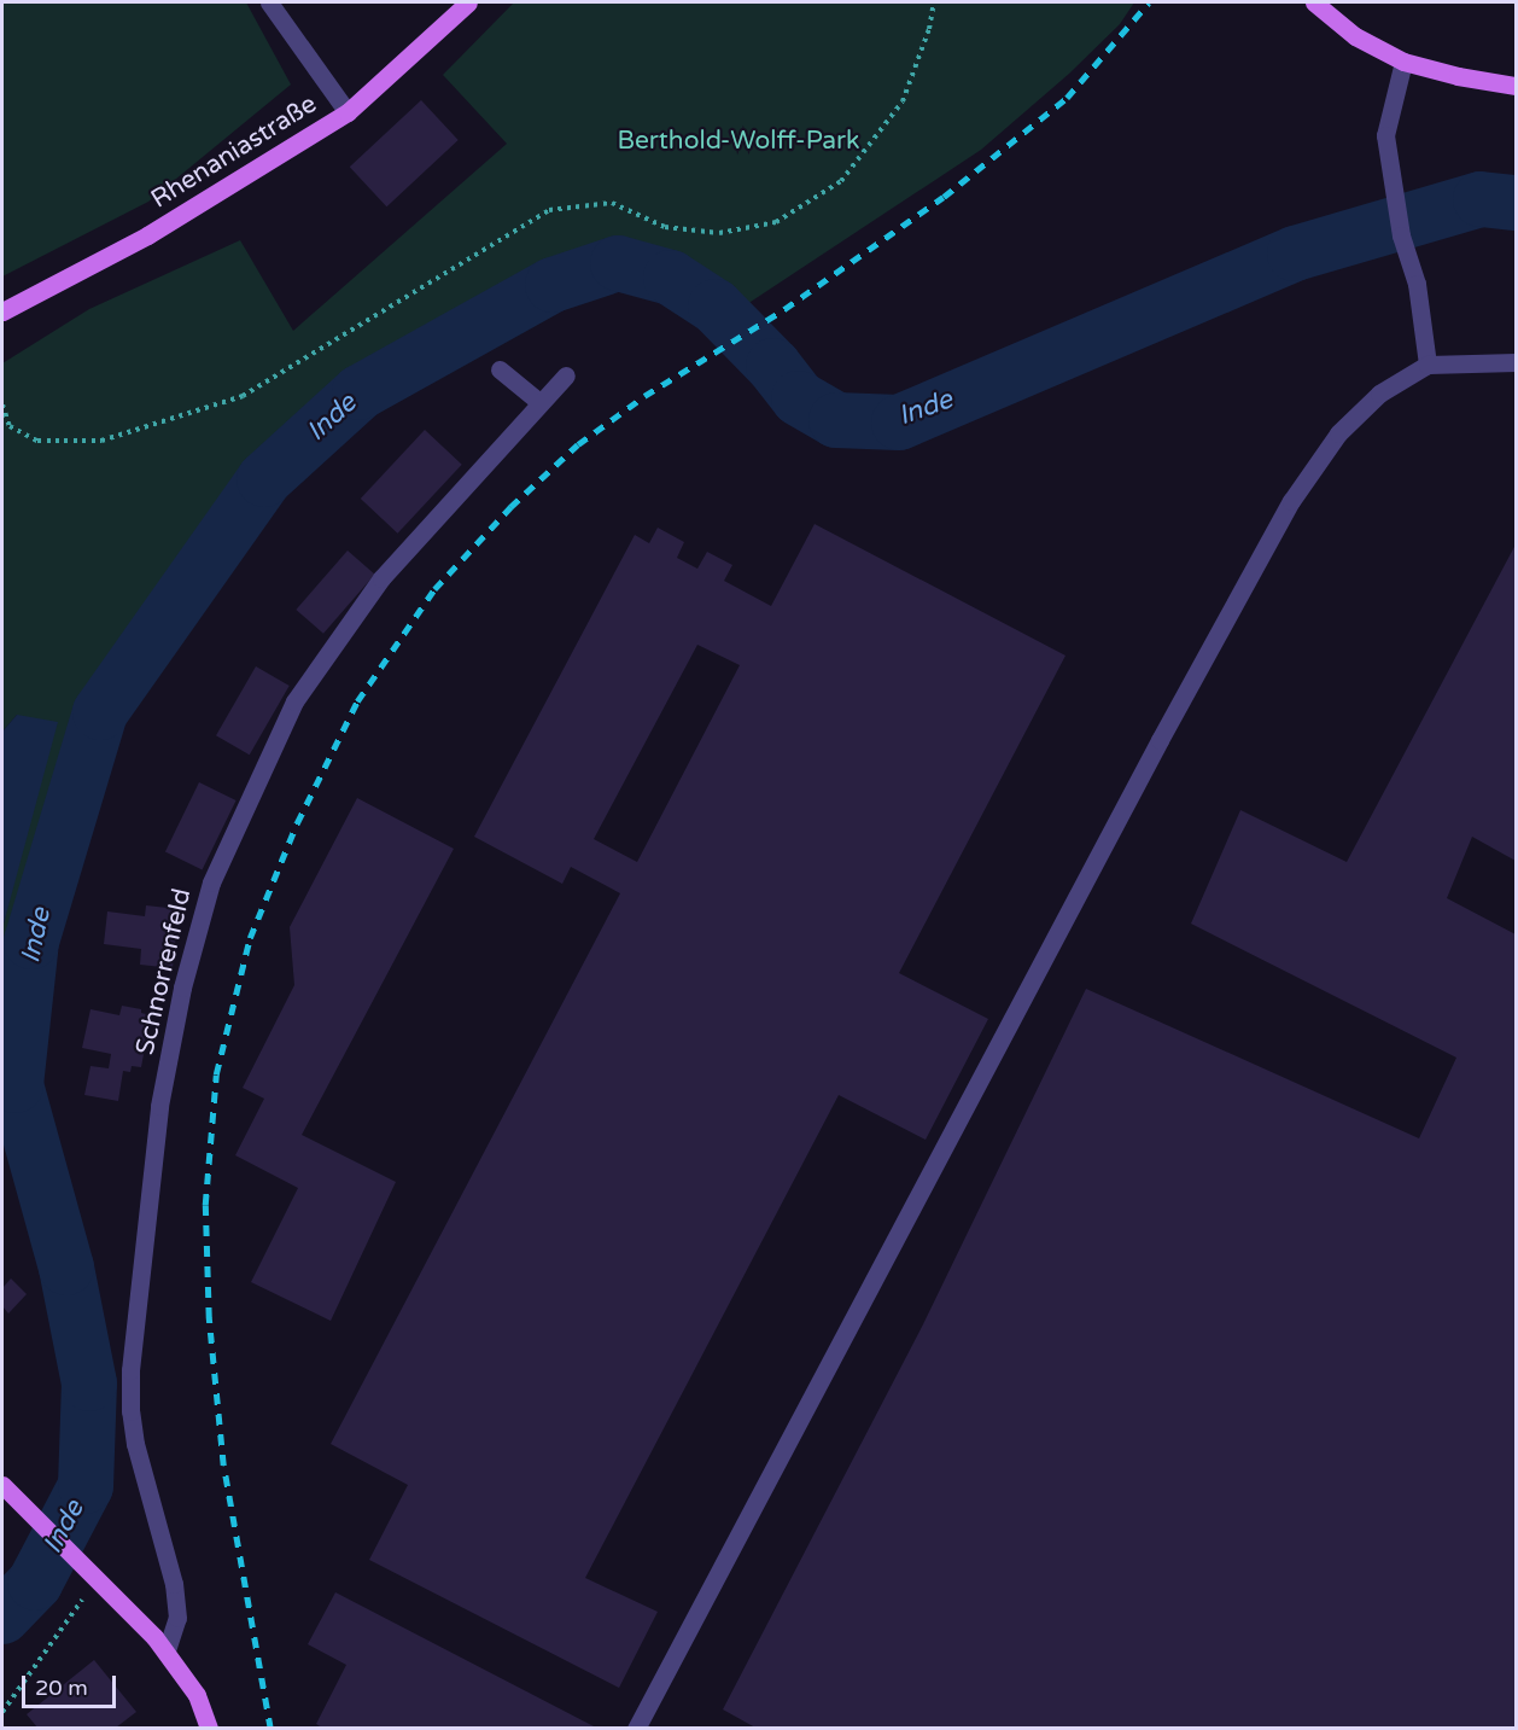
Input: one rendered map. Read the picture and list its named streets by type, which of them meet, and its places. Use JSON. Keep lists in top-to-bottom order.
{
  "streets": {
    "main road": ["Rhenaniastraße"],
    "street": ["Schnorrenfeld"]
  },
  "water": ["Inde"],
  "parks": ["Berthold-Wolff-Park"],
  "scale_bar": "20 m"
}
